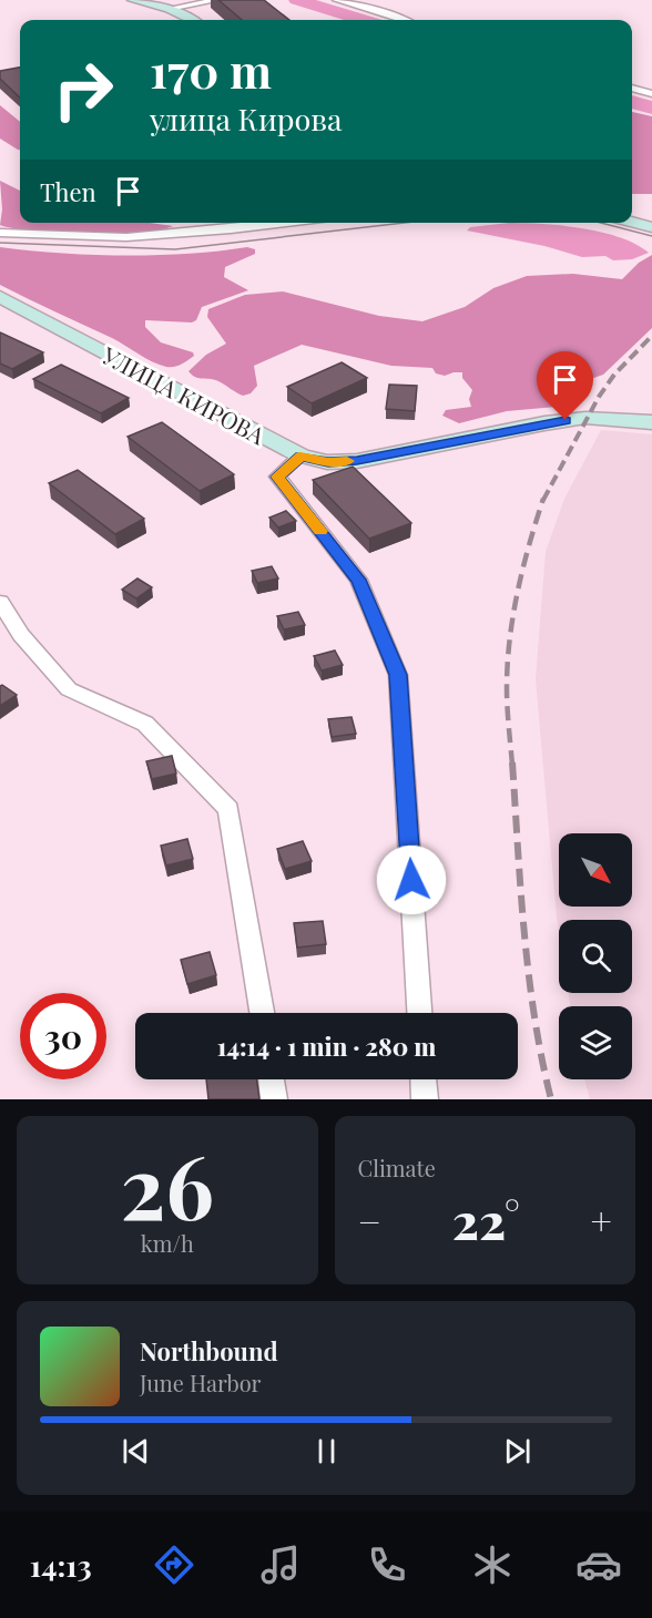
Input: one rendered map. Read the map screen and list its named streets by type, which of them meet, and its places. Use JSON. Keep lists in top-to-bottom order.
{
  "streets": {
    "street": ["УЛИЦА КИРОВА"]
  },
  "north": "bottom right",
  "page": {
    "turn": ["170 m", "улица Кирова"],
    "then": "Then",
    "limit": "30",
    "trip": "14:14 · 1 min · 280 m",
    "tile": [
      ["26", "km/h"],
      "Climate"
    ],
    "heat": ["−", "22°", "+"],
    "song": ["Northbound", "June Harbor"],
    "tabs": "14:13"
  }
}
